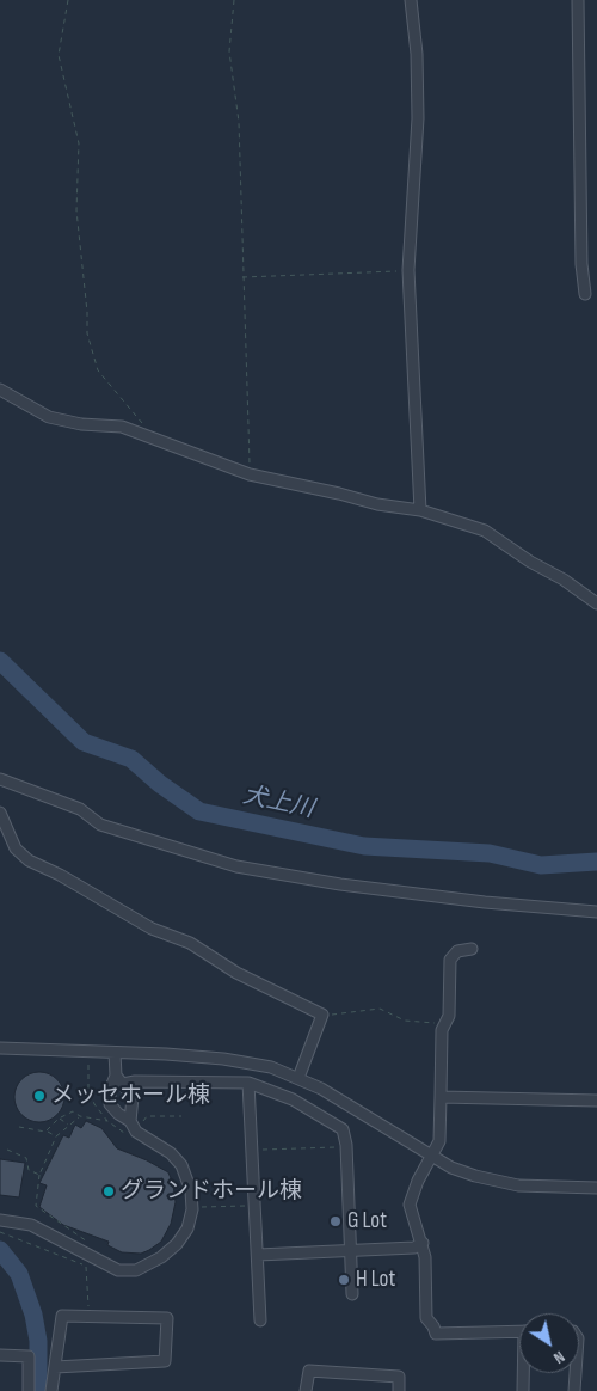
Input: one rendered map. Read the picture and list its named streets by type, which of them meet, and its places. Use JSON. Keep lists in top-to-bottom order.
{
  "water": ["犬上川"],
  "places": [
    "メッセホール棟",
    "グランドホール棟",
    "G Lot",
    "H Lot"
  ],
  "north": "bottom right"
}
